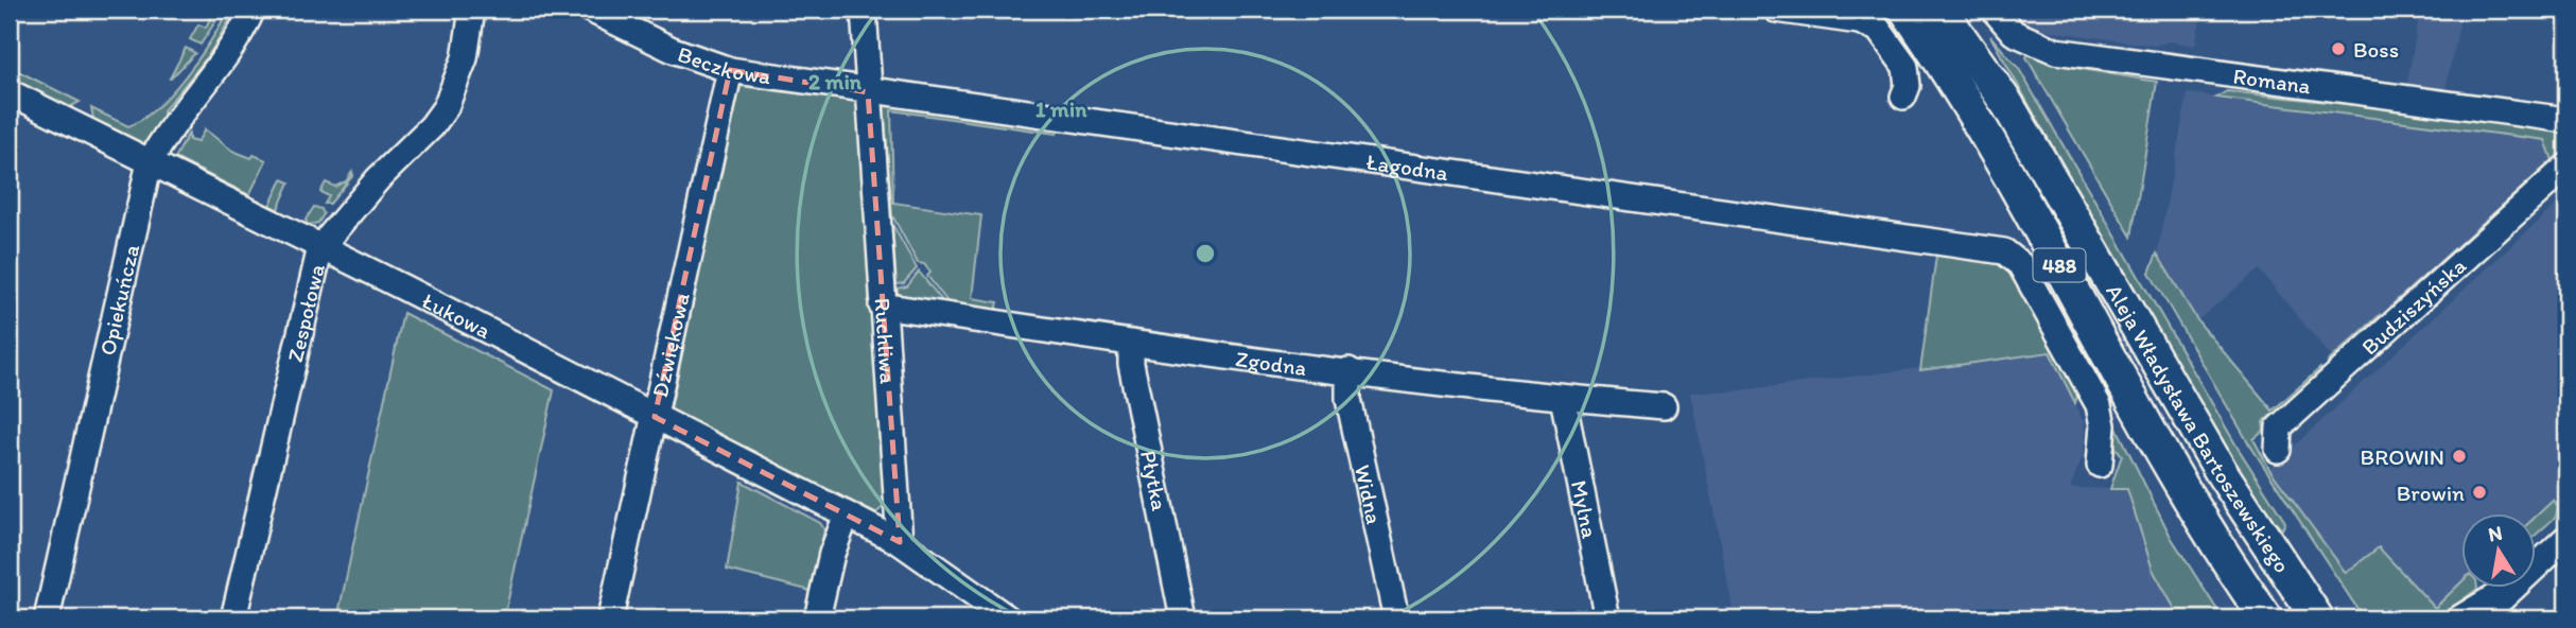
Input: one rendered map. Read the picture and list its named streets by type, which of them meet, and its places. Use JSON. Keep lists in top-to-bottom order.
{
  "streets": {
    "main road": ["488", "Aleja Władysława Bartoszewskiego"],
    "street": [
      "Beczkowa",
      "Romana",
      "Łagodna",
      "Opiekuńcza",
      "Budziszyńska",
      "Zespołowa",
      "Łukowa",
      "Ruchliwa",
      "Dźwiękowa",
      "Zgodna",
      "Płytka",
      "Widna",
      "Mylna"
    ]
  },
  "crossings": [
    ["Beczkowa", "Łagodna"],
    ["Beczkowa", "Ruchliwa"],
    ["Beczkowa", "Dźwiękowa"],
    ["Łagodna", "Ruchliwa"],
    ["Opiekuńcza", "Łukowa"],
    ["Zespołowa", "Łukowa"],
    ["Łukowa", "Ruchliwa"],
    ["Łukowa", "Dźwiękowa"],
    ["Ruchliwa", "Zgodna"],
    ["Zgodna", "Płytka"],
    ["Zgodna", "Widna"],
    ["Zgodna", "Mylna"]
  ],
  "places": ["Boss", "BROWIN", "Browin"],
  "north": "top",
  "rings": ["2 min", "1 min"]
}
